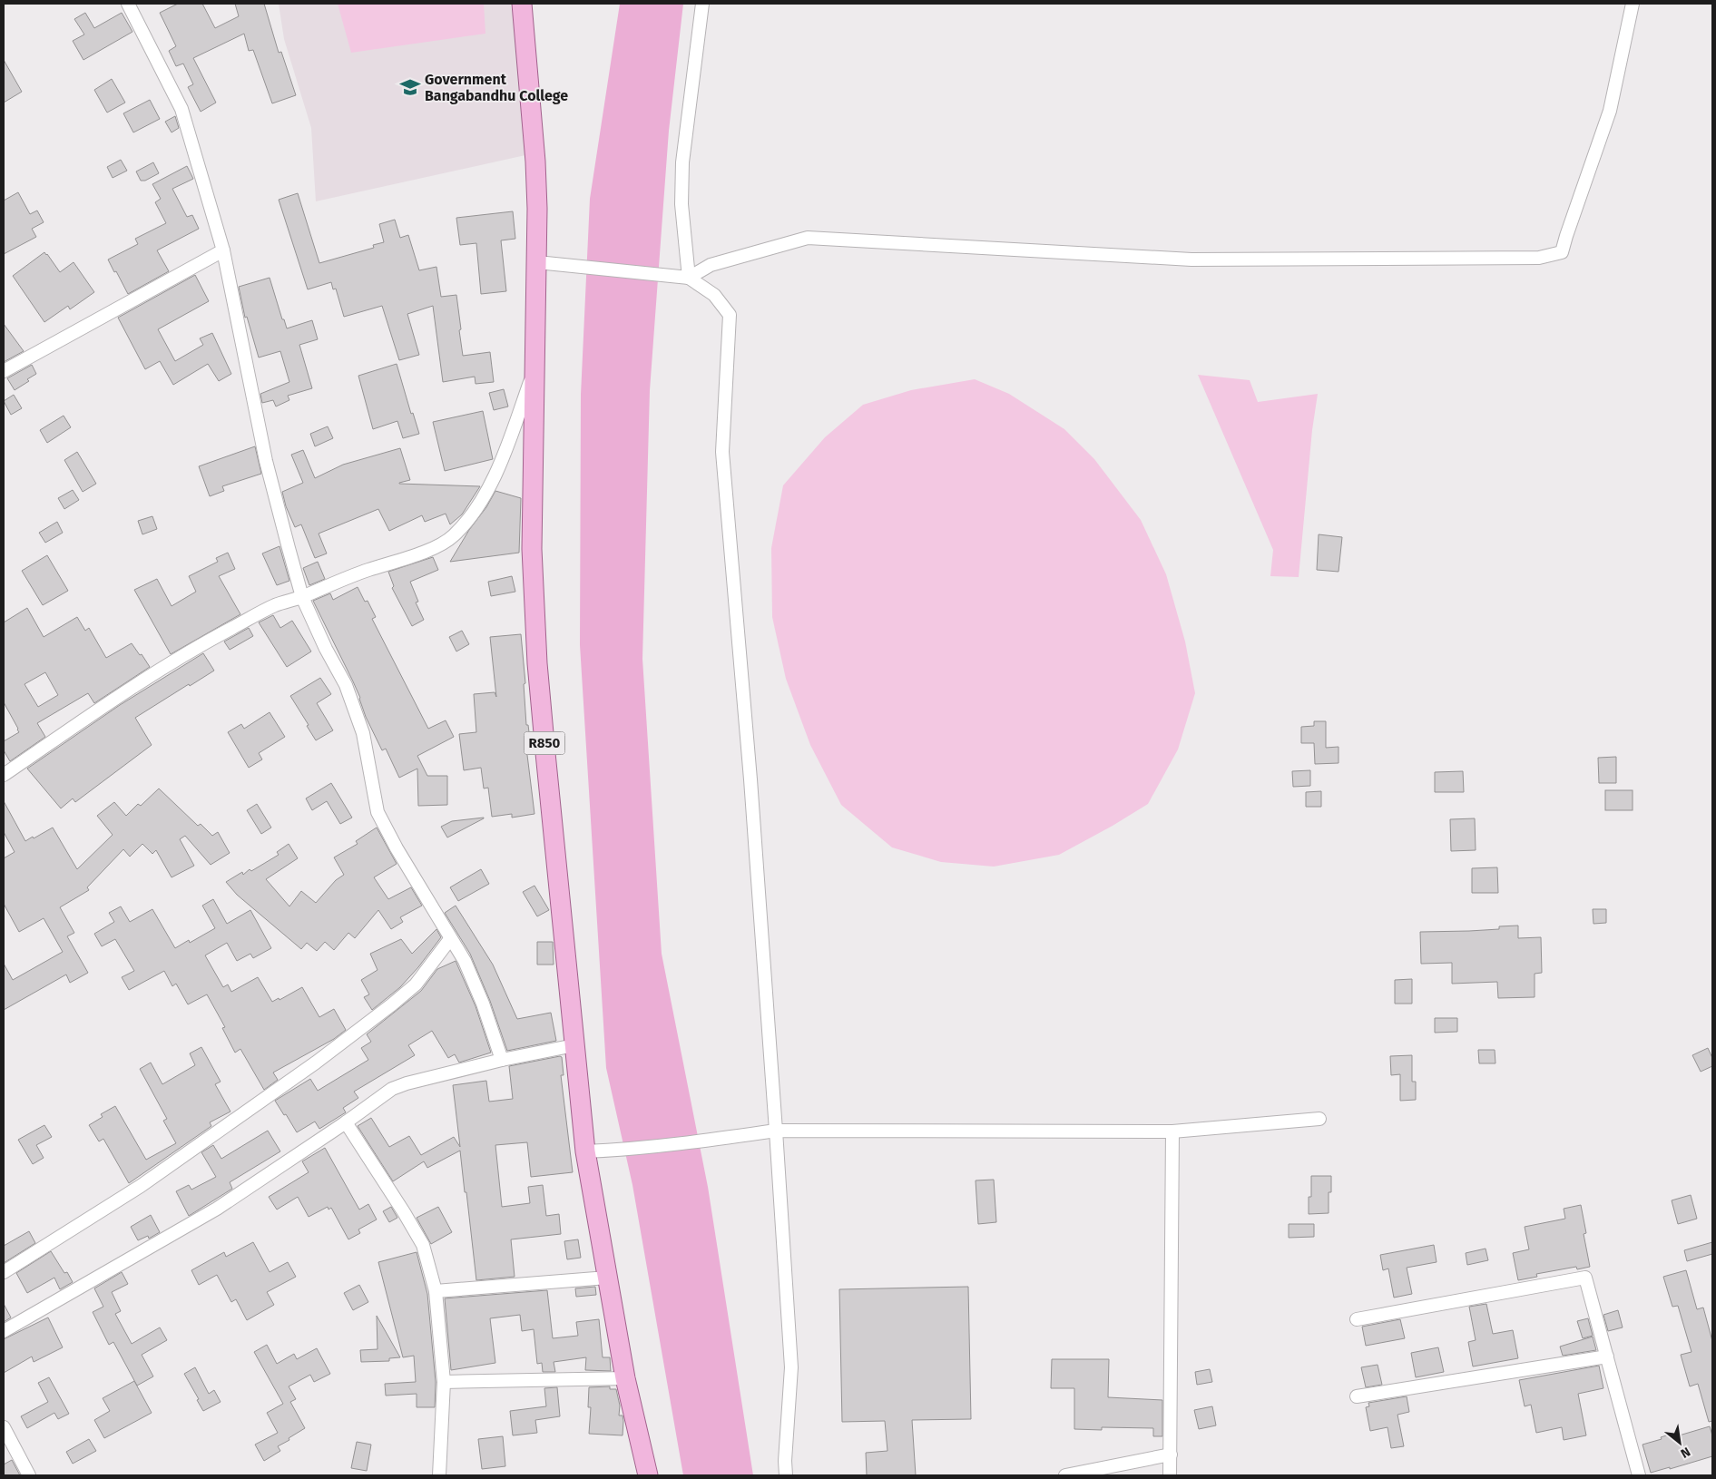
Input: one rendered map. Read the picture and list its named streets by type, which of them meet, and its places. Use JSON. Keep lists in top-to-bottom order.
{
  "streets": {
    "main road": ["R850"]
  },
  "places": {
    "school or university": ["Government Bangabandhu College"]
  },
  "north": "bottom right"
}
